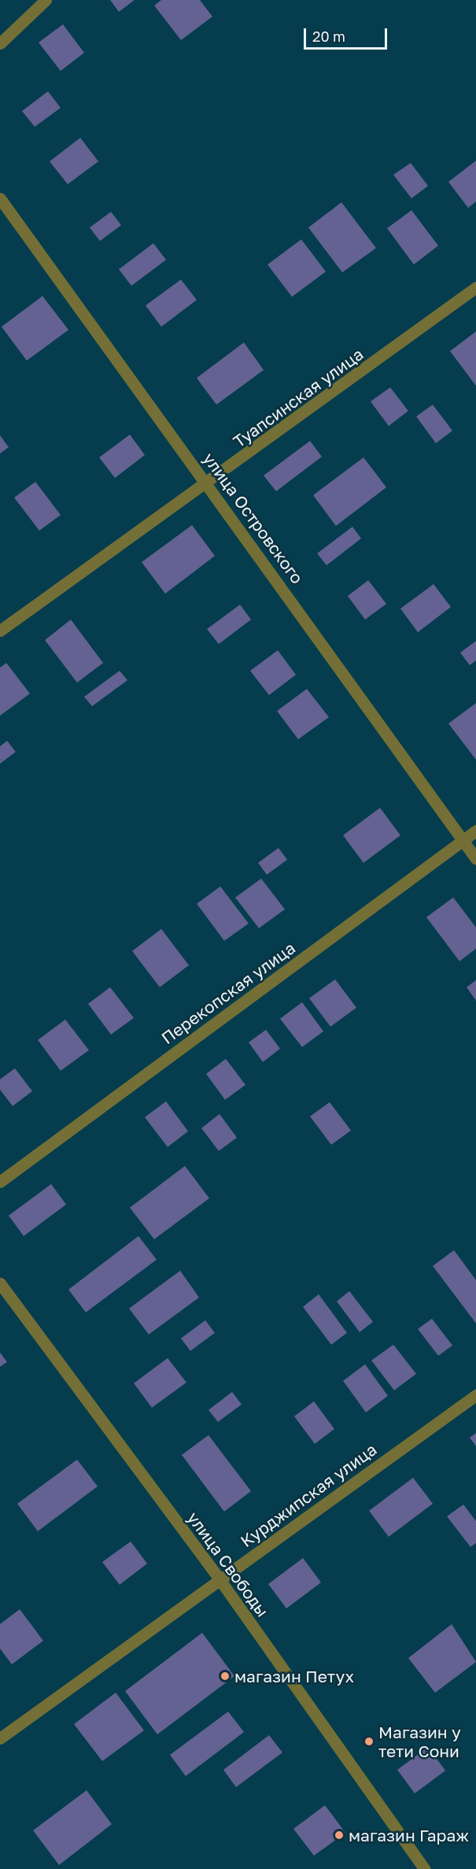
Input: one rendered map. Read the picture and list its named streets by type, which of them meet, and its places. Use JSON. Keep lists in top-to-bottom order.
{
  "streets": {
    "street": [
      "Туапсинская улица",
      "улица Островского",
      "Перекопская улица",
      "Курджипская улица",
      "улица Свободы"
    ]
  },
  "crossings": [
    ["Туапсинская улица", "улица Островского"],
    ["улица Островского", "Перекопская улица"],
    ["Курджипская улица", "улица Свободы"]
  ],
  "places": ["магазин Петух", "Магазин у тети Сони", "магазин Гараж"],
  "scale_bar": "20 m"
}
